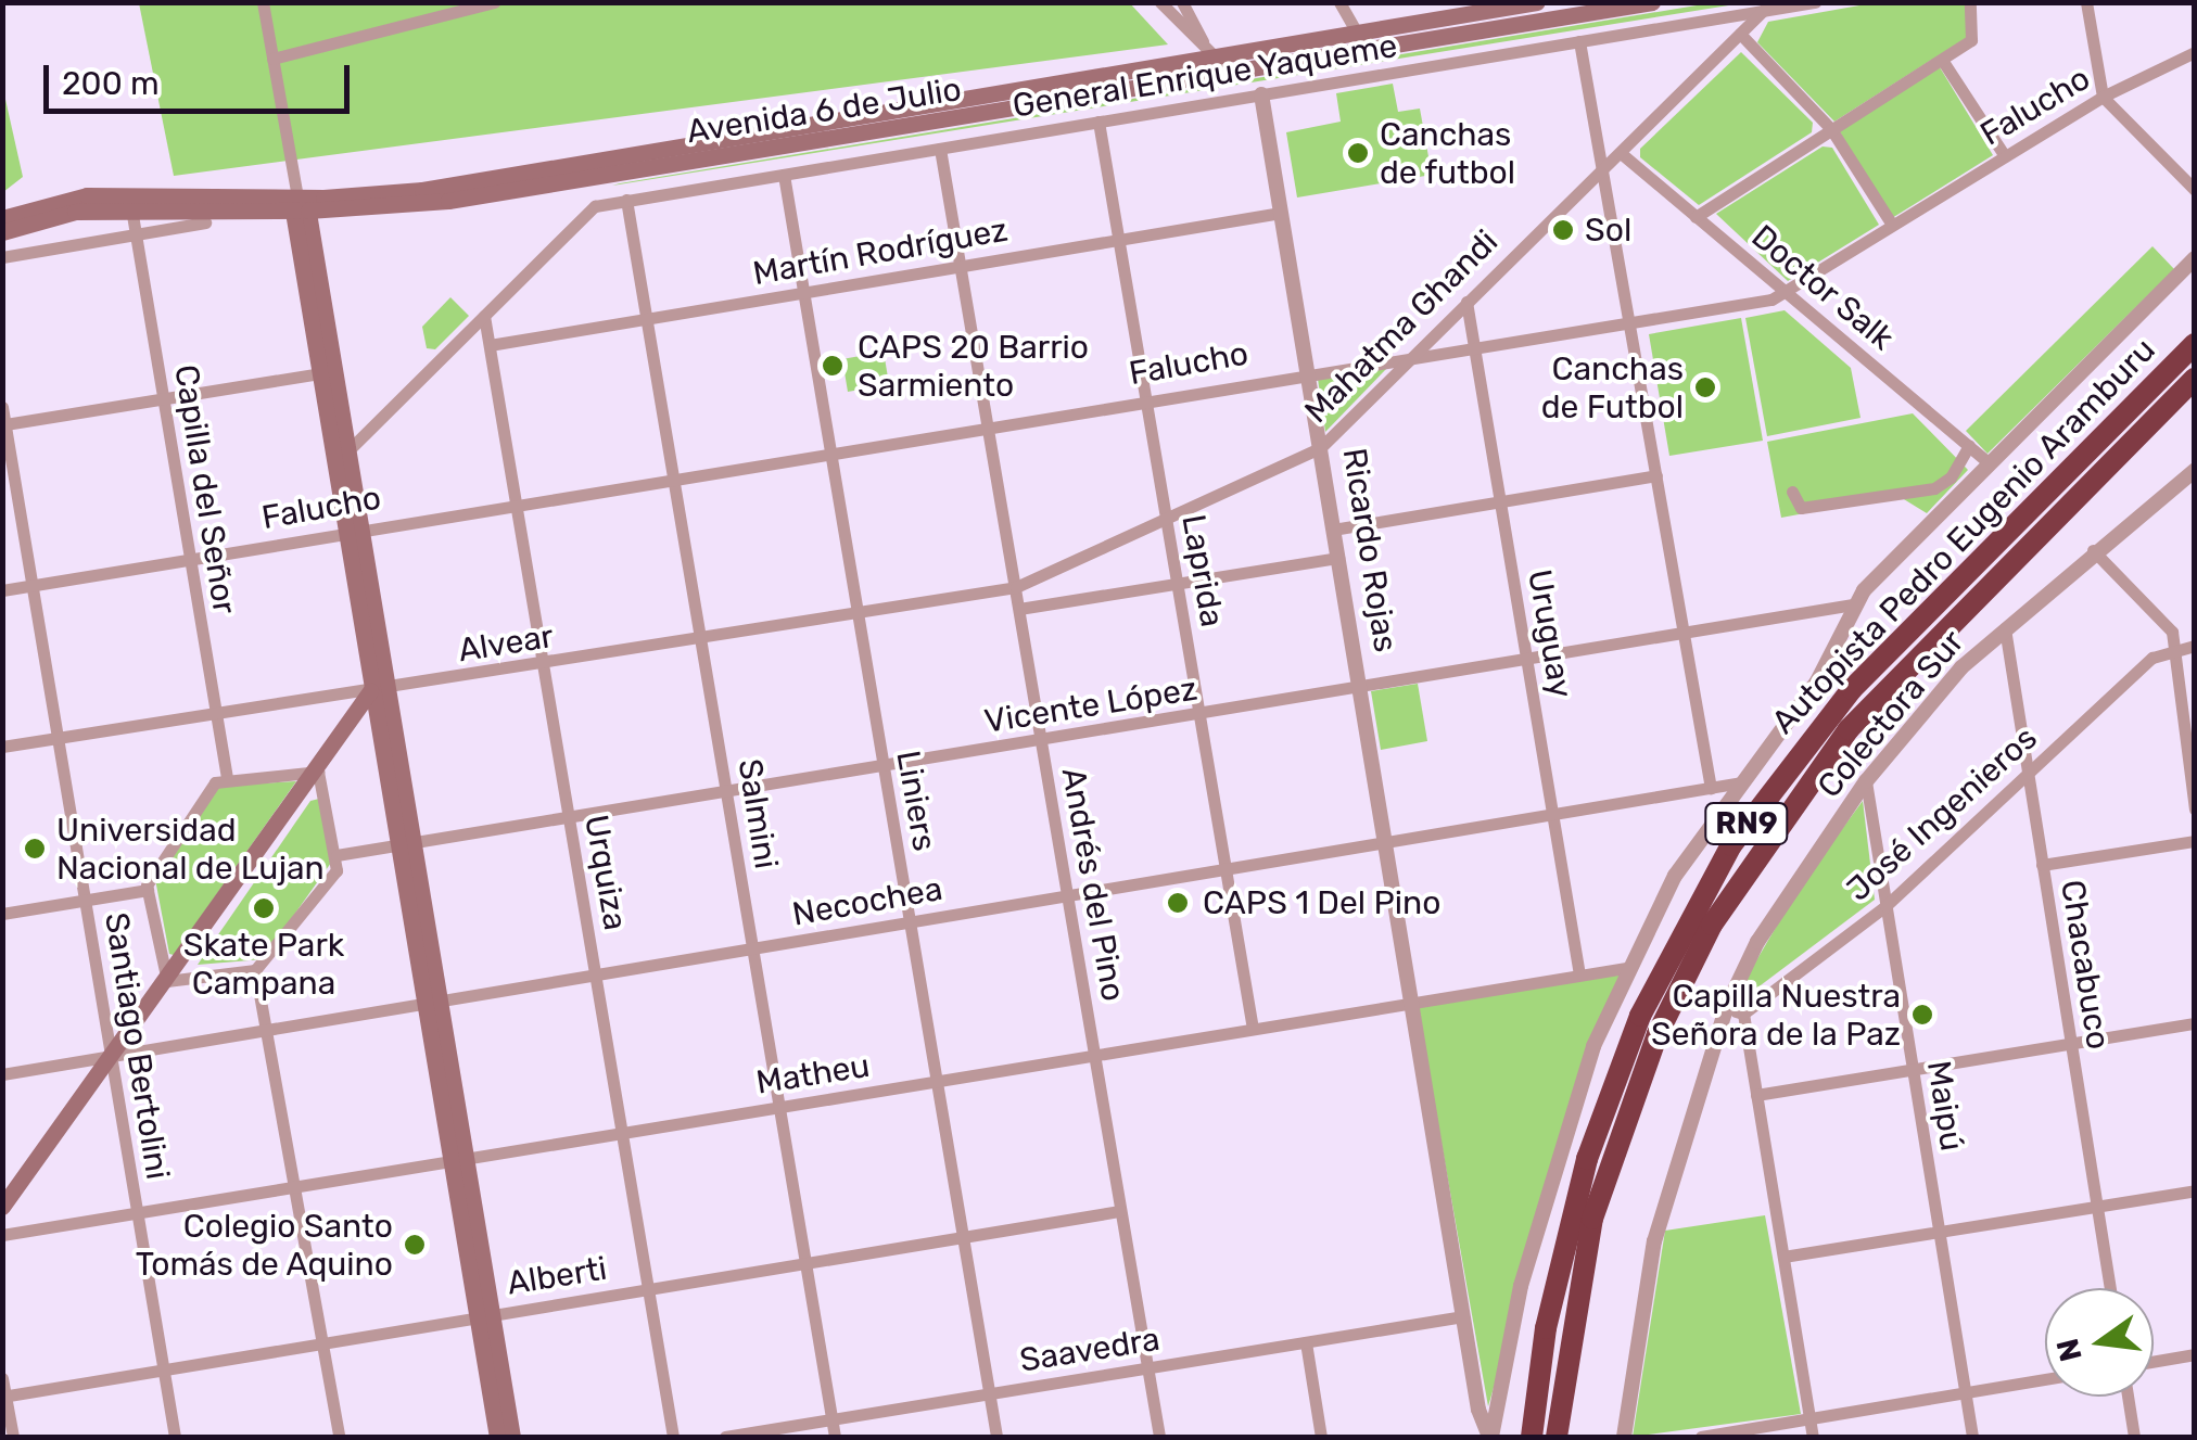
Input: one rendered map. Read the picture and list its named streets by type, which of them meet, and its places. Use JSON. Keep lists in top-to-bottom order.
{
  "streets": {
    "highway": ["Autopista Pedro Eugenio Aramburu", "RN9"],
    "main road": ["Avenida 6 de Julio"],
    "street": [
      "General Enrique Yaqueme",
      "Falucho",
      "Martín Rodríguez",
      "Doctor Salk",
      "Mahatma Ghandi",
      "Capilla del Señor",
      "Ricardo Rojas",
      "Laprida",
      "Uruguay",
      "Alvear",
      "Vicente López",
      "Colectora Sur",
      "Liniers",
      "Salmini",
      "José Ingenieros",
      "Urquiza",
      "Andrés del Pino",
      "Necochea",
      "Chacabuco",
      "Santiago Bertolini",
      "Matheu",
      "Maipú",
      "Alberti",
      "Saavedra"
    ]
  },
  "crossings": [
    ["General Enrique Yaqueme", "Mahatma Ghandi"],
    ["General Enrique Yaqueme", "Ricardo Rojas"],
    ["General Enrique Yaqueme", "Laprida"],
    ["General Enrique Yaqueme", "Liniers"],
    ["General Enrique Yaqueme", "Salmini"],
    ["General Enrique Yaqueme", "Urquiza"],
    ["General Enrique Yaqueme", "Andrés del Pino"],
    ["Falucho", "Doctor Salk"],
    ["Falucho", "Mahatma Ghandi"],
    ["Falucho", "Capilla del Señor"],
    ["Falucho", "Ricardo Rojas"],
    ["Falucho", "Laprida"],
    ["Falucho", "Uruguay"],
    ["Falucho", "Liniers"],
    ["Falucho", "Salmini"],
    ["Falucho", "Urquiza"],
    ["Falucho", "Andrés del Pino"],
    ["Falucho", "Santiago Bertolini"],
    ["Avenida 6 de Julio", "Capilla del Señor"],
    ["Martín Rodríguez", "Ricardo Rojas"],
    ["Martín Rodríguez", "Laprida"],
    ["Martín Rodríguez", "Liniers"],
    ["Martín Rodríguez", "Salmini"],
    ["Martín Rodríguez", "Urquiza"],
    ["Martín Rodríguez", "Andrés del Pino"],
    ["Doctor Salk", "Mahatma Ghandi"],
    ["Mahatma Ghandi", "Ricardo Rojas"],
    ["Mahatma Ghandi", "Laprida"],
    ["Mahatma Ghandi", "Uruguay"],
    ["Mahatma Ghandi", "Alvear"],
    ["Mahatma Ghandi", "Andrés del Pino"],
    ["Capilla del Señor", "Alvear"],
    ["Ricardo Rojas", "Vicente López"],
    ["Ricardo Rojas", "Necochea"],
    ["Ricardo Rojas", "Matheu"],
    ["Ricardo Rojas", "Saavedra"],
    ["Laprida", "Vicente López"],
    ["Laprida", "Necochea"],
    ["Laprida", "Matheu"],
    ["Uruguay", "Vicente López"],
    ["Uruguay", "Necochea"],
    ["Uruguay", "Matheu"],
    ["Alvear", "Liniers"],
    ["Alvear", "Salmini"],
    ["Alvear", "Urquiza"],
    ["Alvear", "Andrés del Pino"],
    ["Alvear", "Santiago Bertolini"],
    ["Vicente López", "Liniers"],
    ["Vicente López", "Salmini"],
    ["Vicente López", "Urquiza"],
    ["Vicente López", "Andrés del Pino"],
    ["Colectora Sur", "Chacabuco"],
    ["Colectora Sur", "Maipú"],
    ["Liniers", "Necochea"],
    ["Liniers", "Matheu"],
    ["Liniers", "Alberti"],
    ["Liniers", "Saavedra"],
    ["Salmini", "Necochea"],
    ["Salmini", "Matheu"],
    ["Salmini", "Alberti"],
    ["Salmini", "Saavedra"],
    ["José Ingenieros", "Chacabuco"],
    ["José Ingenieros", "Maipú"],
    ["Urquiza", "Necochea"],
    ["Urquiza", "Matheu"],
    ["Urquiza", "Alberti"],
    ["Andrés del Pino", "Necochea"],
    ["Andrés del Pino", "Matheu"],
    ["Andrés del Pino", "Alberti"],
    ["Andrés del Pino", "Saavedra"],
    ["Necochea", "Santiago Bertolini"],
    ["Santiago Bertolini", "Matheu"],
    ["Santiago Bertolini", "Alberti"]
  ],
  "places": [
    "Canchas de futbol",
    "Sol",
    "CAPS 20 Barrio Sarmiento",
    "Canchas de Futbol",
    "Universidad Nacional de Lujan",
    "CAPS 1 Del Pino",
    "Skate Park Campana",
    "Capilla Nuestra Señora de la Paz",
    "Colegio Santo Tomás de Aquino"
  ],
  "scale_bar": "200 m",
  "north": "left"
}
